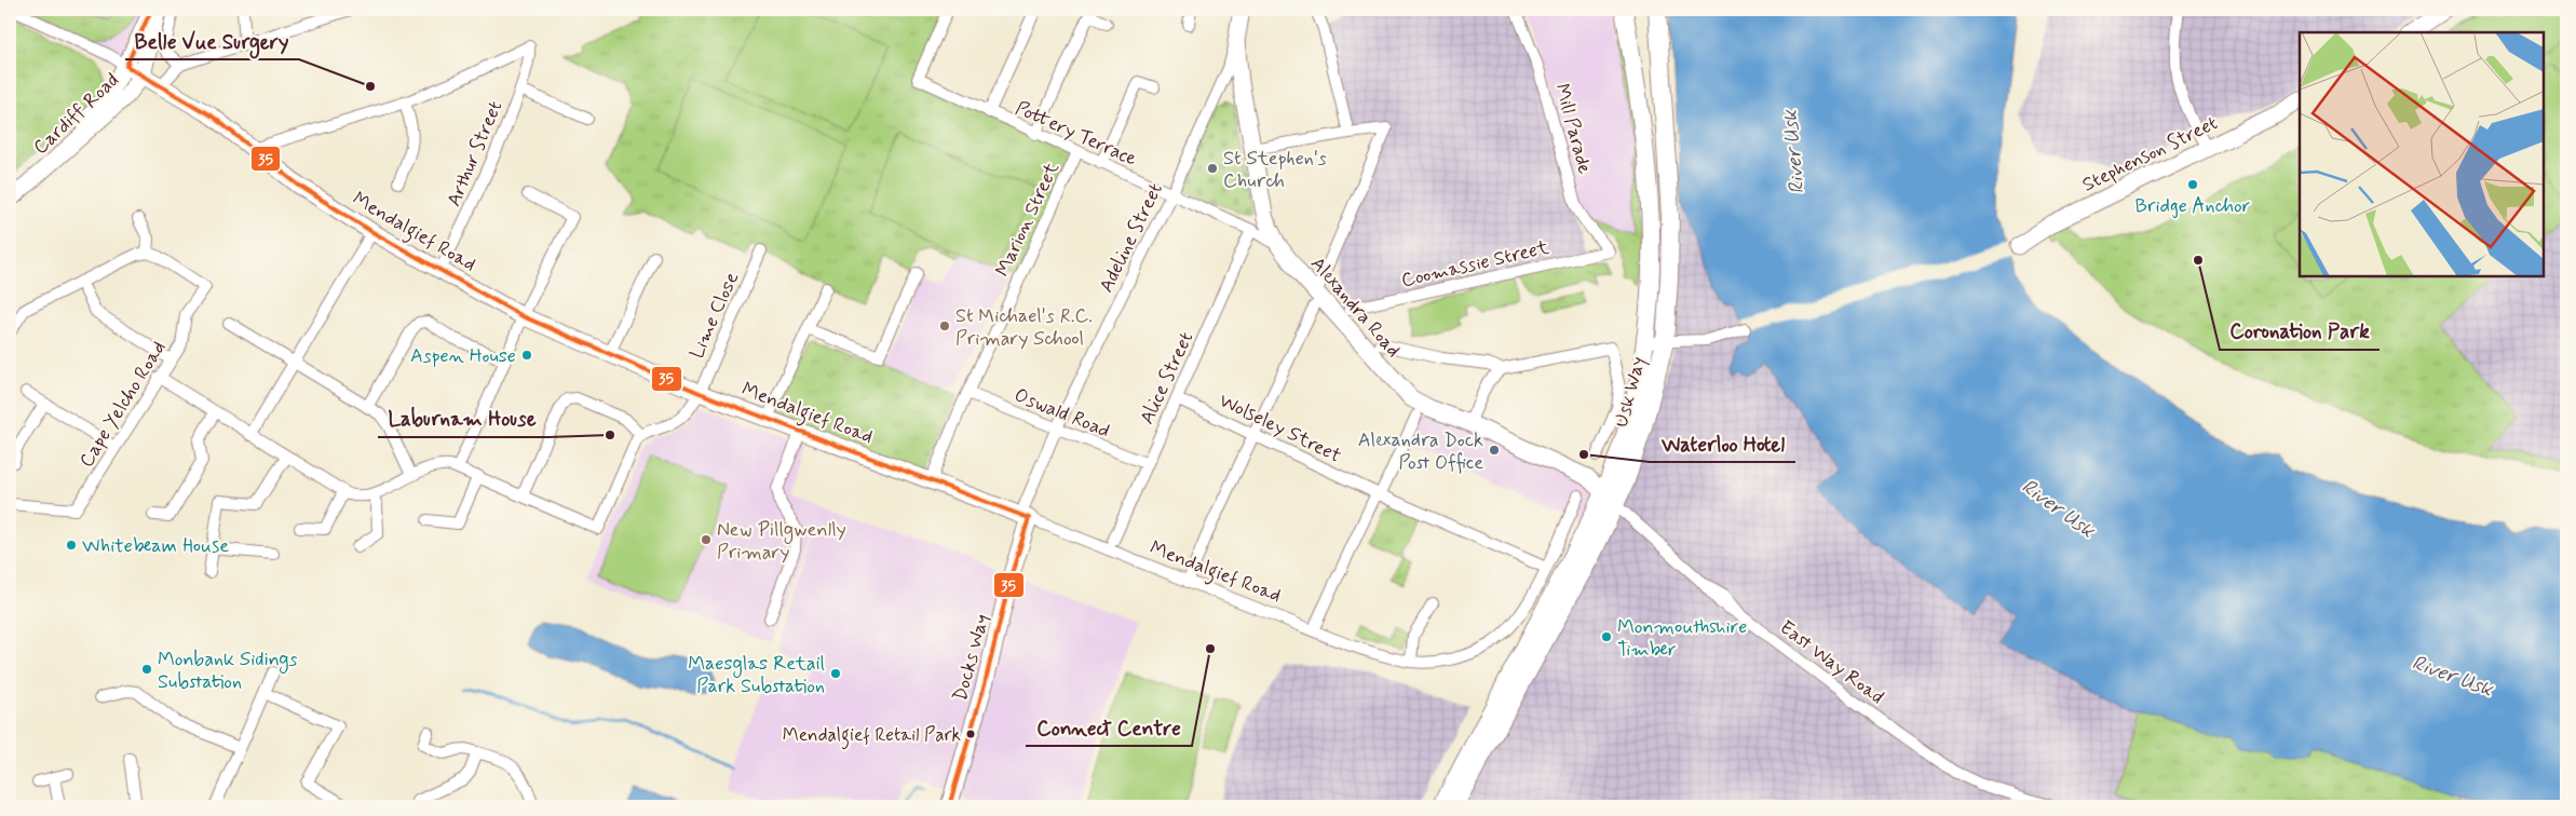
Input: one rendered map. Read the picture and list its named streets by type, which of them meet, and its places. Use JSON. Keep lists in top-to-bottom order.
{
  "streets": {
    "main road": ["Usk Way"],
    "street": [
      "Cardiff Road",
      "Mill Parade",
      "Pottery Terrace",
      "Arthur Street",
      "Stephenson Street",
      "Marion Street",
      "Mendalgief Road",
      "Adeline Street",
      "Coomassie Street",
      "Alexandra Road",
      "Lime Close",
      "Alice Street",
      "Cape Yelcho Road",
      "Oswald Road",
      "Wolseley Street",
      "Docks Way",
      "East Way Road"
    ]
  },
  "crossings": [
    ["Cardiff Road", "Mendalgief Road"],
    ["Mill Parade", "Coomassie Street"],
    ["Pottery Terrace", "Marion Street"],
    ["Pottery Terrace", "Adeline Street"],
    ["Pottery Terrace", "Alexandra Road"],
    ["Pottery Terrace", "Alice Street"],
    ["Arthur Street", "Mendalgief Road"],
    ["Marion Street", "Mendalgief Road"],
    ["Marion Street", "Oswald Road"],
    ["Mendalgief Road", "Adeline Street"],
    ["Mendalgief Road", "Lime Close"],
    ["Mendalgief Road", "Wolseley Street"],
    ["Mendalgief Road", "Docks Way"],
    ["Adeline Street", "Alexandra Road"],
    ["Adeline Street", "Oswald Road"],
    ["Adeline Street", "Docks Way"],
    ["Alexandra Road", "Usk Way"],
    ["Alexandra Road", "East Way Road"],
    ["Alice Street", "Oswald Road"],
    ["Alice Street", "Wolseley Street"],
    ["Usk Way", "East Way Road"]
  ],
  "water": ["River Usk"],
  "places": [
    "Belle Vue Surgery",
    "St Stephen's Church",
    "Bridge Anchor",
    "Coronation Park",
    "St Michael's R.C. Primary School",
    "Aspen House",
    "Laburnam House",
    "Alexandra Dock Post Office",
    "Waterloo Hotel",
    "New Pillgwenlly Primary",
    "Whitebeam House",
    "Monmouthshire Timber",
    "Connect Centre",
    "Monbank Sidings Substation",
    "Maesglas Retail Park Substation",
    "Mendalgief Retail Park"
  ],
  "lines": ["transit line 35"]
}
